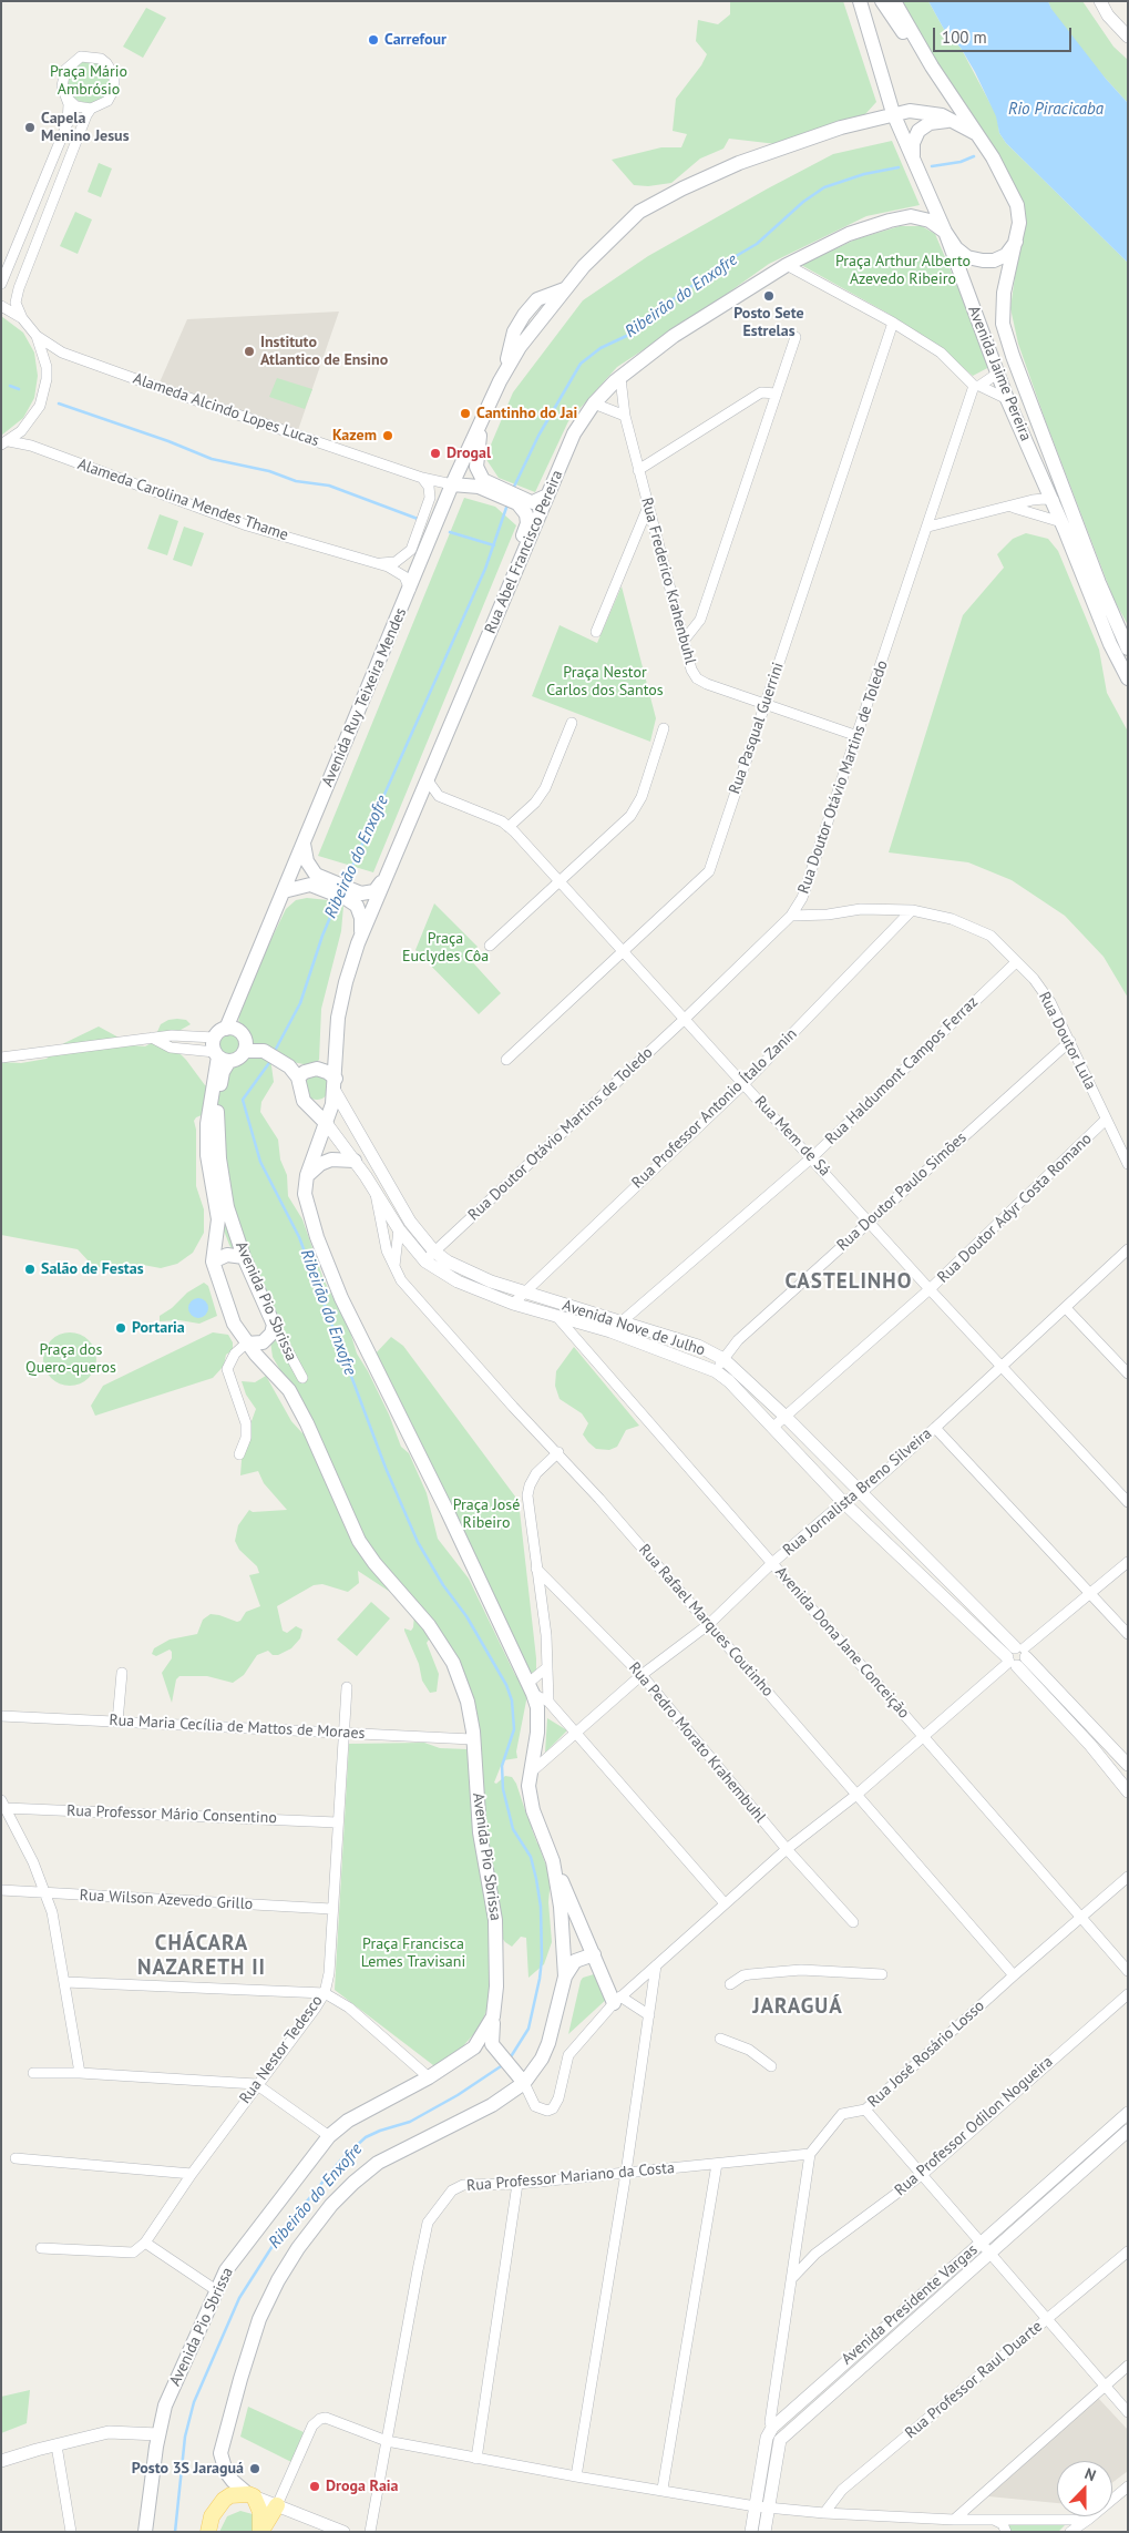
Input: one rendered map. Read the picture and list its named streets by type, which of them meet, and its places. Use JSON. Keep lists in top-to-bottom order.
{
  "streets": {
    "main road": [
      "Avenida Jaime Pereira",
      "Rua Abel Francisco Pereira",
      "Avenida Ruy Teixeira Mendes",
      "Avenida Pio Sbrissa"
    ],
    "street": [
      "Alameda Alcindo Lopes Lucas",
      "Alameda Carolina Mendes Thame",
      "Rua Frederico Krahenbuhl",
      "Rua Pasqual Guerrini",
      "Rua Doutor Otávio Martins de Toledo",
      "Rua Doutor Lula",
      "Rua Haldumont Campos Ferraz",
      "Rua Professor Antonio Ítalo Zanin",
      "Rua Mem de Sá",
      "Rua Doutor Paulo Simões",
      "Rua Doutor Adyr Costa Romano",
      "Avenida Nove de Julho",
      "Rua Jornalista Breno Silveira",
      "Rua Rafael Marques Coutinho",
      "Avenida Dona Jane Conceição",
      "Rua Maria Cecília de Mattos de Moraes",
      "Rua Pedro Morato Krahembuhl",
      "Rua Professor Mário Consentino",
      "Rua Wilson Azevedo Grillo",
      "Rua Nestor Tedesco",
      "Rua José Rosário Losso",
      "Rua Professor Odilon Nogueira",
      "Rua Professor Mariano da Costa",
      "Avenida Presidente Vargas",
      "Rua Professor Raul Duarte"
    ]
  },
  "crossings": [
    ["Avenida Jaime Pereira", "Rua Abel Francisco Pereira"],
    ["Avenida Jaime Pereira", "Avenida Ruy Teixeira Mendes"],
    ["Alameda Alcindo Lopes Lucas", "Avenida Ruy Teixeira Mendes"],
    ["Alameda Carolina Mendes Thame", "Avenida Ruy Teixeira Mendes"],
    ["Rua Abel Francisco Pereira", "Rua Frederico Krahenbuhl"],
    ["Rua Abel Francisco Pereira", "Avenida Nove de Julho"],
    ["Rua Frederico Krahenbuhl", "Rua Pasqual Guerrini"],
    ["Rua Frederico Krahenbuhl", "Rua Doutor Otávio Martins de Toledo"],
    ["Avenida Ruy Teixeira Mendes", "Avenida Pio Sbrissa"],
    ["Rua Pasqual Guerrini", "Rua Mem de Sá"],
    ["Rua Doutor Otávio Martins de Toledo", "Rua Doutor Lula"],
    ["Rua Doutor Otávio Martins de Toledo", "Rua Mem de Sá"],
    ["Rua Doutor Otávio Martins de Toledo", "Avenida Nove de Julho"],
    ["Rua Doutor Lula", "Rua Haldumont Campos Ferraz"],
    ["Rua Doutor Lula", "Rua Professor Antonio Ítalo Zanin"],
    ["Rua Doutor Lula", "Rua Doutor Paulo Simões"],
    ["Rua Doutor Lula", "Rua Doutor Adyr Costa Romano"],
    ["Rua Haldumont Campos Ferraz", "Rua Mem de Sá"],
    ["Rua Haldumont Campos Ferraz", "Avenida Nove de Julho"],
    ["Rua Professor Antonio Ítalo Zanin", "Rua Mem de Sá"],
    ["Rua Professor Antonio Ítalo Zanin", "Avenida Nove de Julho"],
    ["Rua Mem de Sá", "Rua Doutor Paulo Simões"],
    ["Rua Mem de Sá", "Rua Doutor Adyr Costa Romano"],
    ["Rua Mem de Sá", "Rua Jornalista Breno Silveira"],
    ["Rua Doutor Paulo Simões", "Avenida Nove de Julho"],
    ["Rua Doutor Adyr Costa Romano", "Avenida Nove de Julho"],
    ["Avenida Pio Sbrissa", "Rua Maria Cecília de Mattos de Moraes"],
    ["Avenida Nove de Julho", "Rua Jornalista Breno Silveira"],
    ["Avenida Nove de Julho", "Rua Rafael Marques Coutinho"],
    ["Avenida Nove de Julho", "Avenida Dona Jane Conceição"],
    ["Rua Jornalista Breno Silveira", "Rua Rafael Marques Coutinho"],
    ["Rua Jornalista Breno Silveira", "Avenida Dona Jane Conceição"],
    ["Rua Jornalista Breno Silveira", "Rua Pedro Morato Krahembuhl"],
    ["Rua Rafael Marques Coutinho", "Rua José Rosário Losso"],
    ["Avenida Dona Jane Conceição", "Rua José Rosário Losso"],
    ["Rua Maria Cecília de Mattos de Moraes", "Rua Nestor Tedesco"],
    ["Rua Professor Mário Consentino", "Rua Nestor Tedesco"],
    ["Rua Wilson Azevedo Grillo", "Rua Nestor Tedesco"],
    ["Rua José Rosário Losso", "Rua Professor Mariano da Costa"]
  ],
  "districts": ["CASTELINHO", "CHÁCARA NAZARETH II", "JARAGUÁ"],
  "water": ["Rio Piracicaba", "Ribeirão do Enxofre"],
  "parks": [
    "Praça Mário Ambrósio",
    "Praça Arthur Alberto Azevedo Ribeiro",
    "Praça Nestor Carlos dos Santos",
    "Praça Euclydes Côa",
    "Praça dos Quero-queros",
    "Praça José Ribeiro",
    "Praça Francisca Lemes Travisani"
  ],
  "places": [
    "Carrefour",
    "Capela Menino Jesus",
    "Posto Sete Estrelas",
    "Instituto Atlantico de Ensino",
    "Cantinho do Jai",
    "Kazem",
    "Drogal",
    "Salão de Festas",
    "Portaria",
    "Posto 3S Jaraguá",
    "Droga Raia"
  ],
  "scale_bar": "100 m",
  "north": "top"
}
